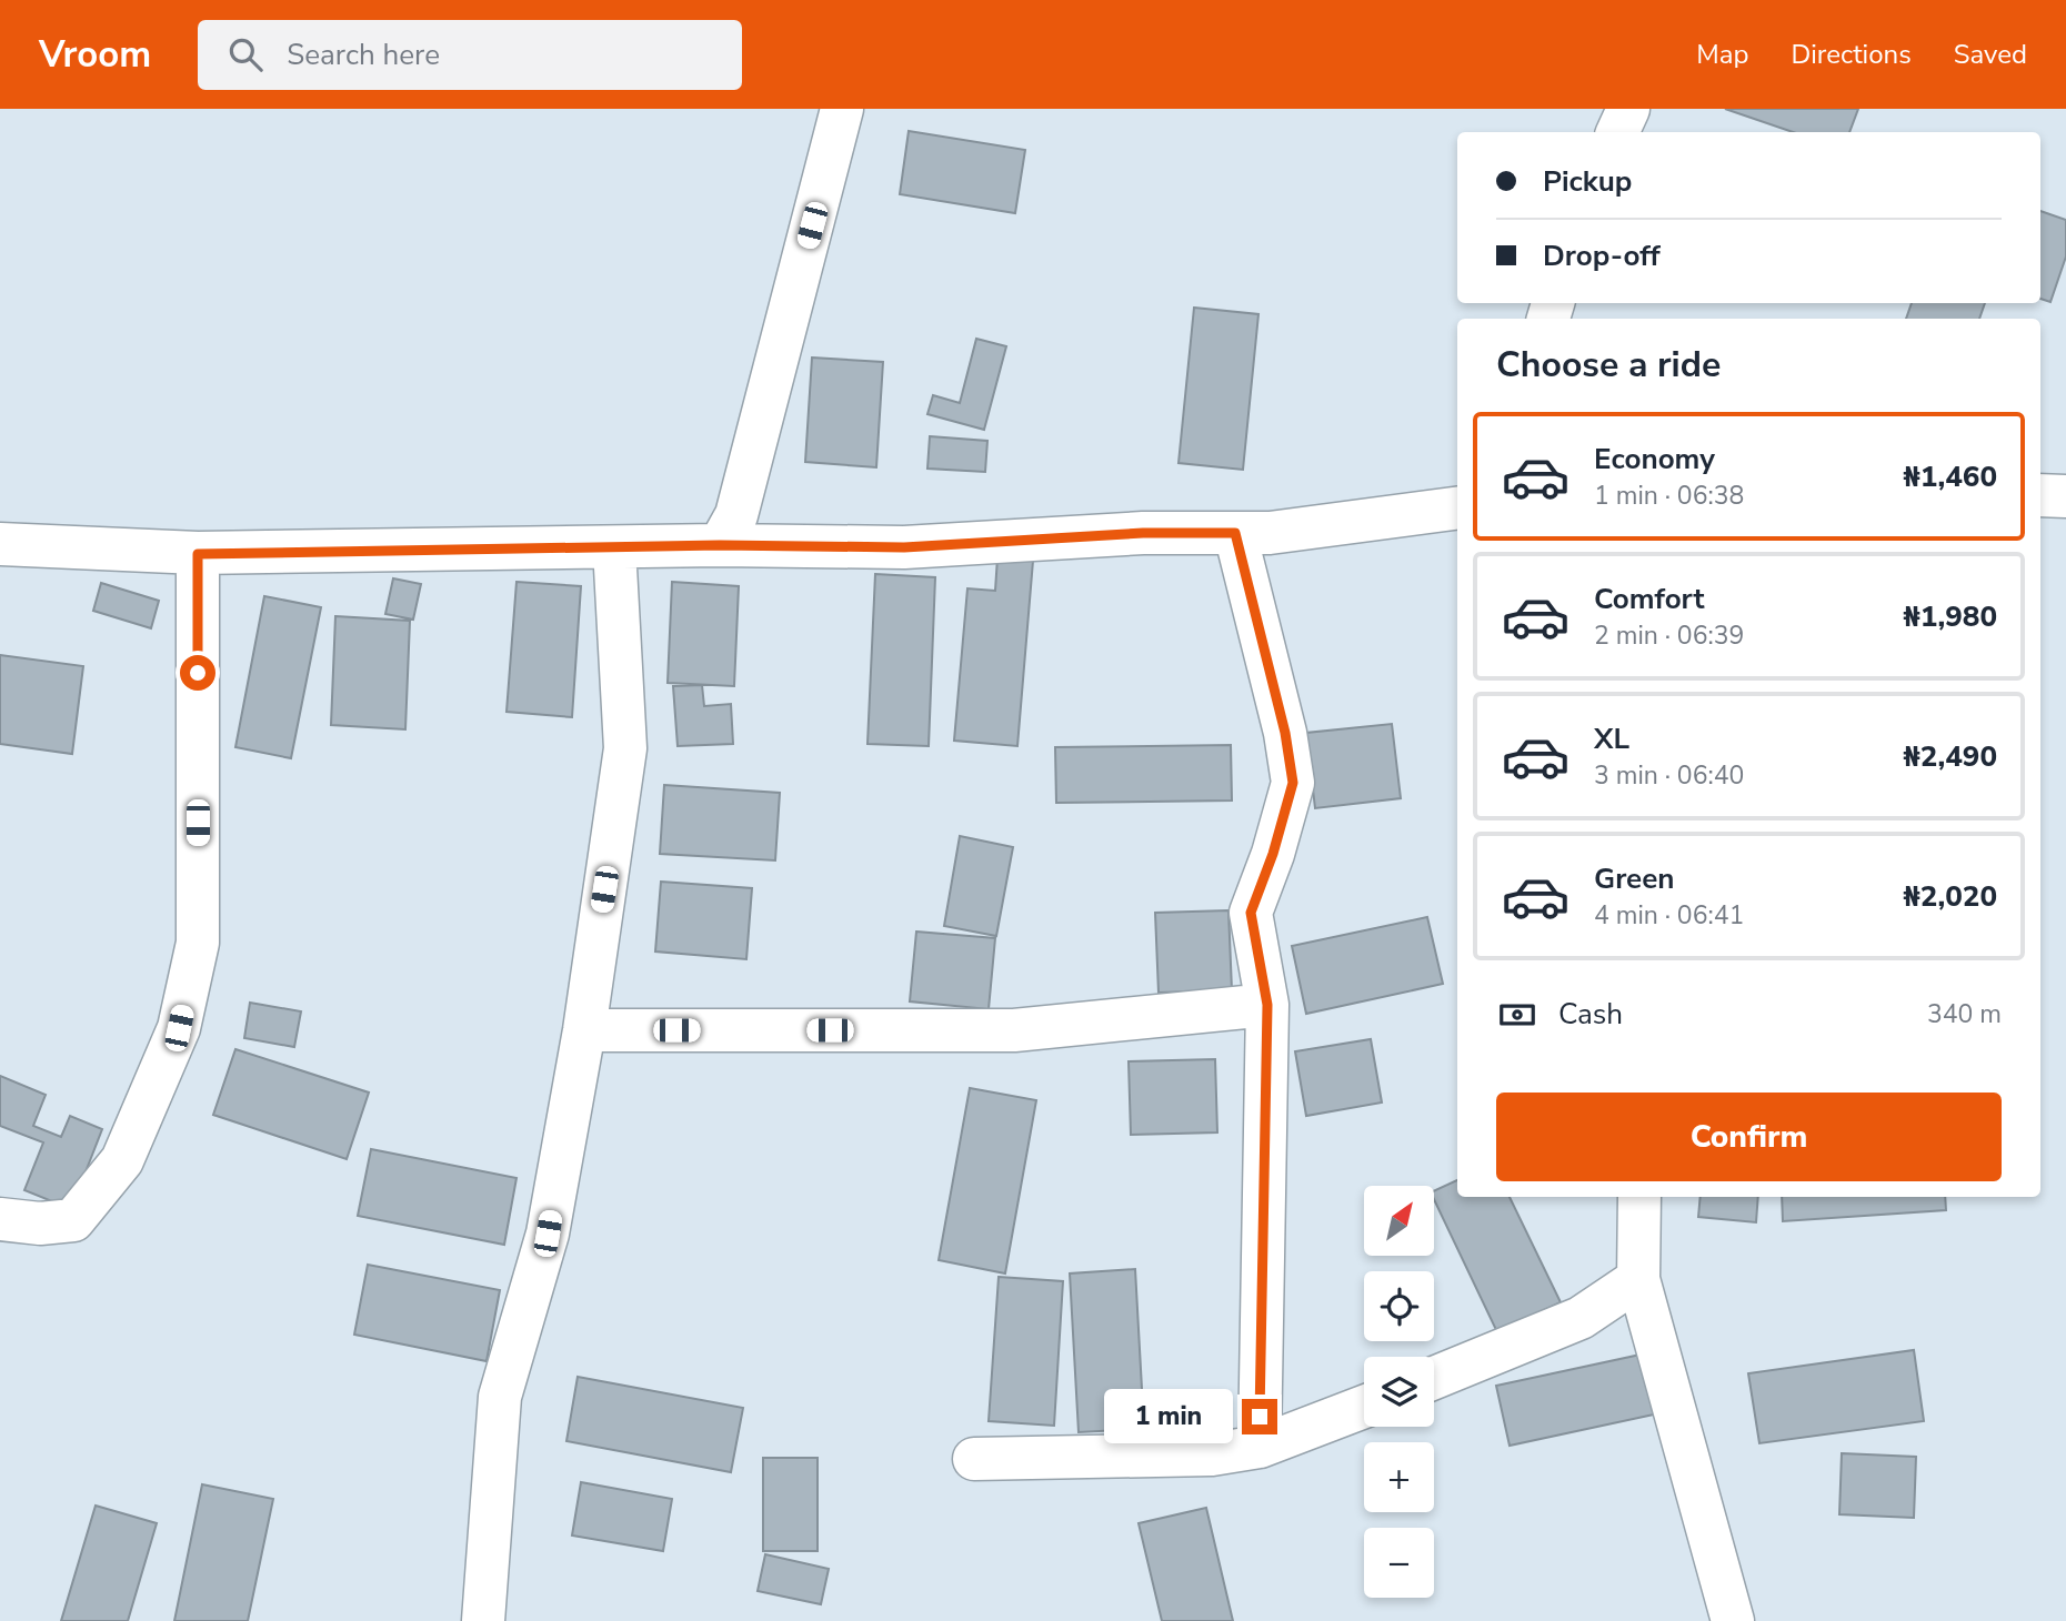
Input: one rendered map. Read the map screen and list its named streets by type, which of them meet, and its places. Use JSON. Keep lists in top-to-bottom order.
{
  "north": "top right",
  "page": {
    "header": "Vroom",
    "search": "Search here",
    "nav": ["Map", "Directions", "Saved"],
    "banner": ["Pickup", "Drop-off"],
    "heading": "Choose a ride",
    "list": [
      {
        "name": "Economy",
        "note": "1 min · 06:38",
        "value": "₦1,460"
      },
      {
        "name": "Comfort",
        "note": "2 min · 06:39",
        "value": "₦1,980"
      },
      {
        "name": "XL",
        "note": "3 min · 06:40",
        "value": "₦2,490"
      },
      {
        "name": "Green",
        "note": "4 min · 06:41",
        "value": "₦2,020"
      }
    ],
    "pay": ["Cash", "340 m"],
    "buttons": "Confirm",
    "map_buttons": ["+", "−"],
    "bubble": "1 min"
  }
}
